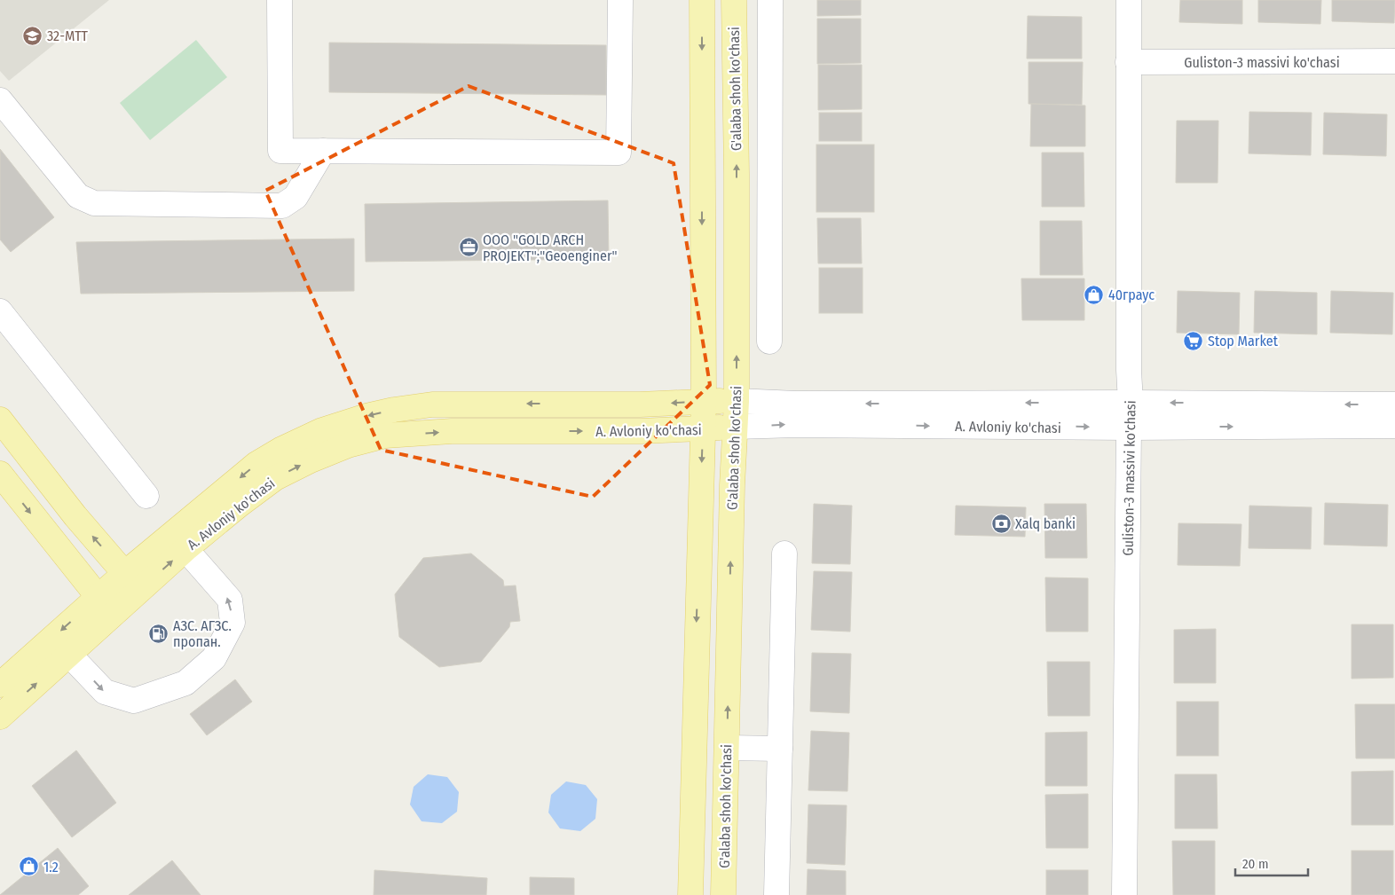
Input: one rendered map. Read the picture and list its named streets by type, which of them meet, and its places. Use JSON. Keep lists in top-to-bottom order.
{
  "streets": {
    "main road": ["G'alaba shoh ko'chasi", "A. Avloniy ko'chasi"],
    "street": ["Guliston-3 massivi ko'chasi"]
  },
  "crossings": [
    ["Guliston-3 massivi ko'chasi", "A. Avloniy ko'chasi"],
    ["G'alaba shoh ko'chasi", "A. Avloniy ko'chasi"]
  ],
  "places": {
    "school or university": ["32-MTT"],
    "office": ["ООО \"GOLD ARCH PROJEKT\";\"Geoenginer\""],
    "shop": ["40граус", "1.2"],
    "supermarket": ["Stop Market"],
    "bank": ["Xalq banki"],
    "fuel station": ["АЗС. АГЗС. пропан."]
  },
  "scale_bar": "20 m"
}
